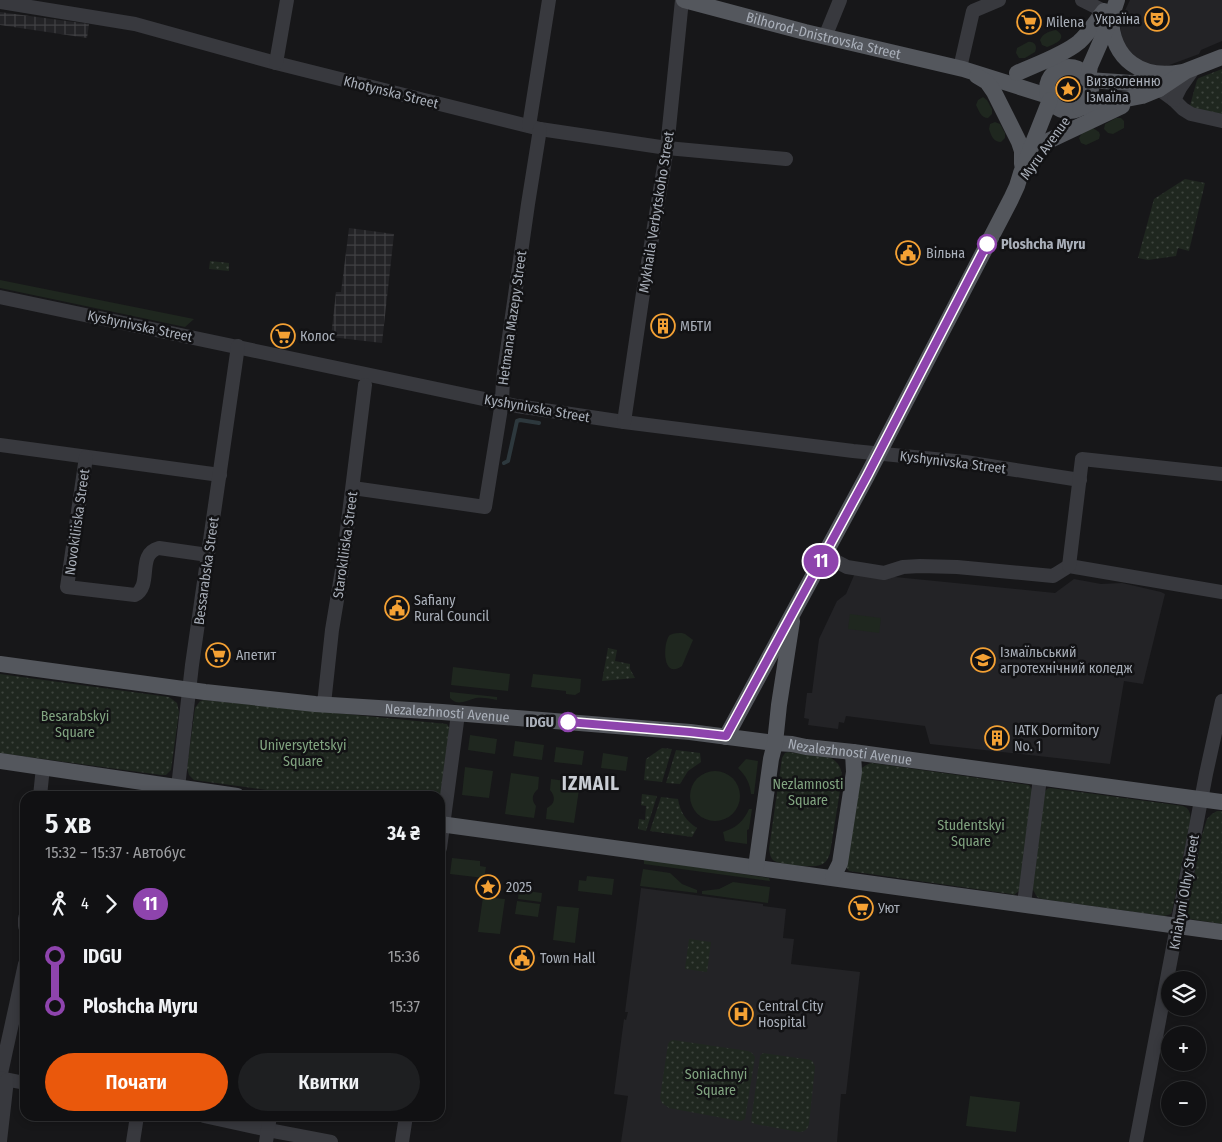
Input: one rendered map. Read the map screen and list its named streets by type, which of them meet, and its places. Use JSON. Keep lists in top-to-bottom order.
{
  "streets": {
    "main road": ["Bilhorod-Dnistrovska Street", "Myru Avenue", "Nezalezhnosti Avenue"],
    "street": [
      "Khotynska Street",
      "Mykhaila Verbytskoho Street",
      "Hetmana Mazepy Street",
      "Kyshynivska Street",
      "Novokiliiska Street",
      "Starokiliiska Street",
      "Bessarabska Street",
      "Kniahyni Olhy Street"
    ]
  },
  "crossings": [
    ["Bilhorod-Dnistrovska Street", "Myru Avenue"],
    ["Bilhorod-Dnistrovska Street", "Mykhaila Verbytskoho Street"],
    ["Khotynska Street", "Mykhaila Verbytskoho Street"],
    ["Khotynska Street", "Hetmana Mazepy Street"],
    ["Myru Avenue", "Kyshynivska Street"],
    ["Myru Avenue", "Nezalezhnosti Avenue"],
    ["Mykhaila Verbytskoho Street", "Kyshynivska Street"],
    ["Hetmana Mazepy Street", "Kyshynivska Street"],
    ["Hetmana Mazepy Street", "Starokiliiska Street"],
    ["Kyshynivska Street", "Bessarabska Street"],
    ["Novokiliiska Street", "Bessarabska Street"],
    ["Starokiliiska Street", "Nezalezhnosti Avenue"],
    ["Bessarabska Street", "Nezalezhnosti Avenue"],
    ["Nezalezhnosti Avenue", "Kniahyni Olhy Street"]
  ],
  "districts": ["IZMAIL"],
  "parks": [
    "Besarabskyi Square",
    "Universytetskyi Square",
    "Nezlamnosti Square",
    "Studentskyi Square",
    "Soniachnyi Square"
  ],
  "places": {
    "theatre": ["Україна"],
    "supermarket": [
      "Milena",
      "Колос",
      "Апетит",
      "Уют"
    ],
    "place": ["Визволенню Ізмаїла", "2025"],
    "other": ["Ploshcha Myru", "IDGU"],
    "public building": ["Вільна", "Safiany Rural Council", "Town Hall"],
    "building": ["МБТИ", "IATK Dormitory No. 1"],
    "school or university": ["Ізмаїльський агротехнічний коледж"],
    "hospital": ["Central City Hospital"]
  },
  "lines": ["bus line 11"],
  "page": {
    "on_map": "11",
    "heading": ["5 хв", "15:32 – 15:37 · Автобус", "34 ₴"],
    "legs": ["4", "11"],
    "list": [
      {
        "name": "IDGU",
        "value": "15:36"
      },
      {
        "name": "Ploshcha Myru",
        "value": "15:37"
      }
    ],
    "map_buttons": ["+", "−"],
    "buttons": ["Почати", "Квитки"]
  }
}
